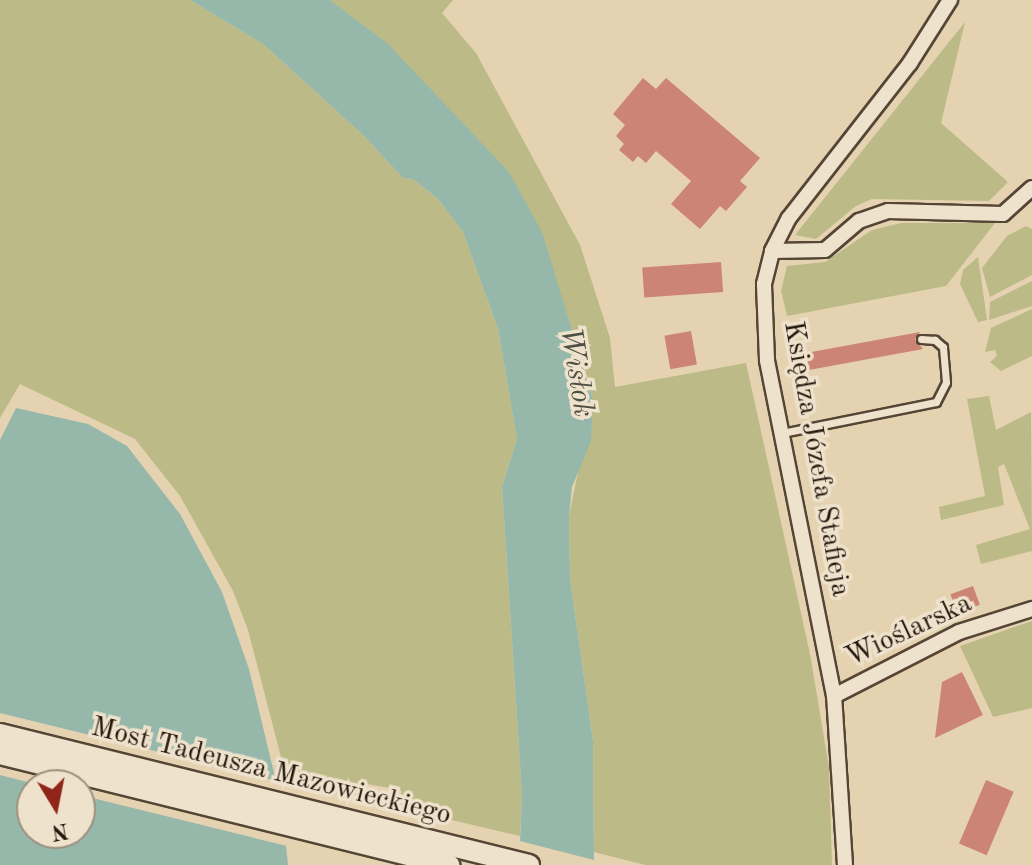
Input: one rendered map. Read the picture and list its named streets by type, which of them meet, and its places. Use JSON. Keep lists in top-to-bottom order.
{
  "streets": {
    "main road": ["Most Tadeusza Mazowieckiego"],
    "street": ["Księdza Józefa Stafieja", "Wioślarska"]
  },
  "crossings": [
    ["Księdza Józefa Stafieja", "Wioślarska"]
  ],
  "water": ["Wisłok"],
  "north": "bottom"
}
